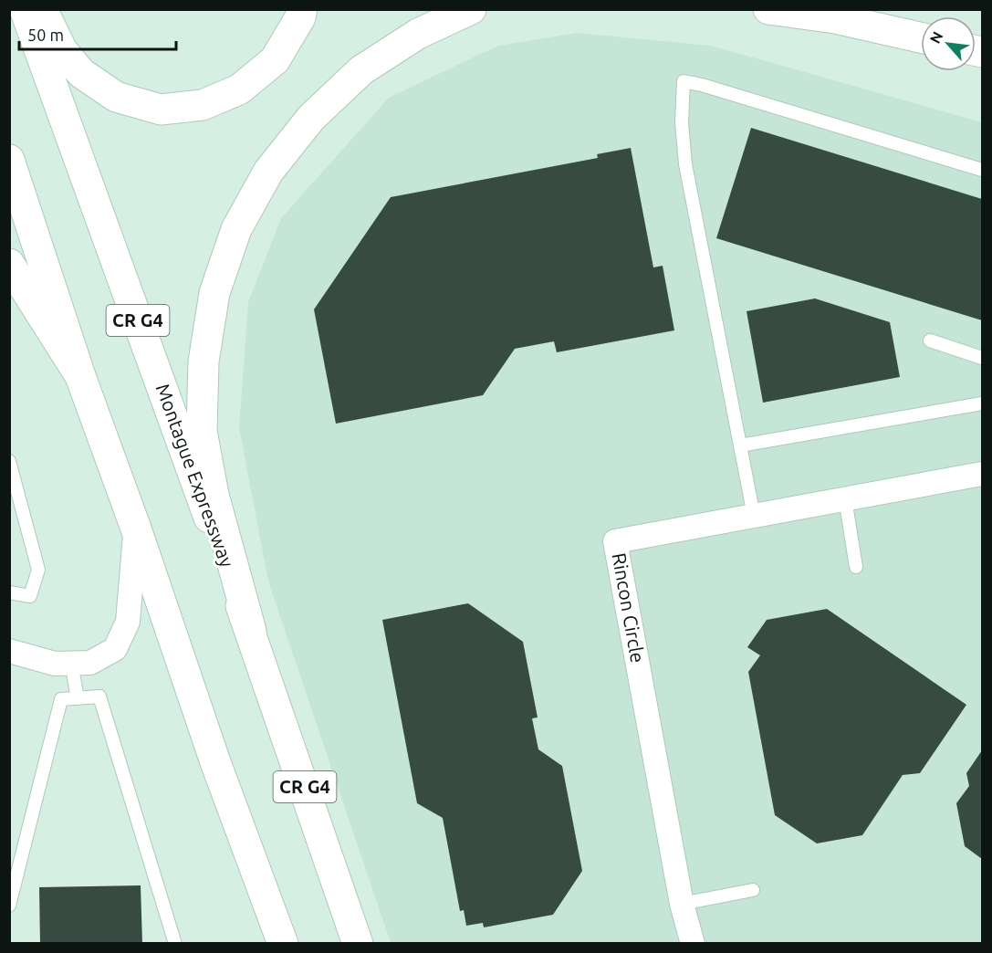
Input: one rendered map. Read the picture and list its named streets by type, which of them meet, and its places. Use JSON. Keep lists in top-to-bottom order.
{
  "streets": {
    "highway": ["CR G4", "Montague Expressway"],
    "street": ["Rincon Circle"]
  },
  "scale_bar": "50 m",
  "north": "top left"
}
